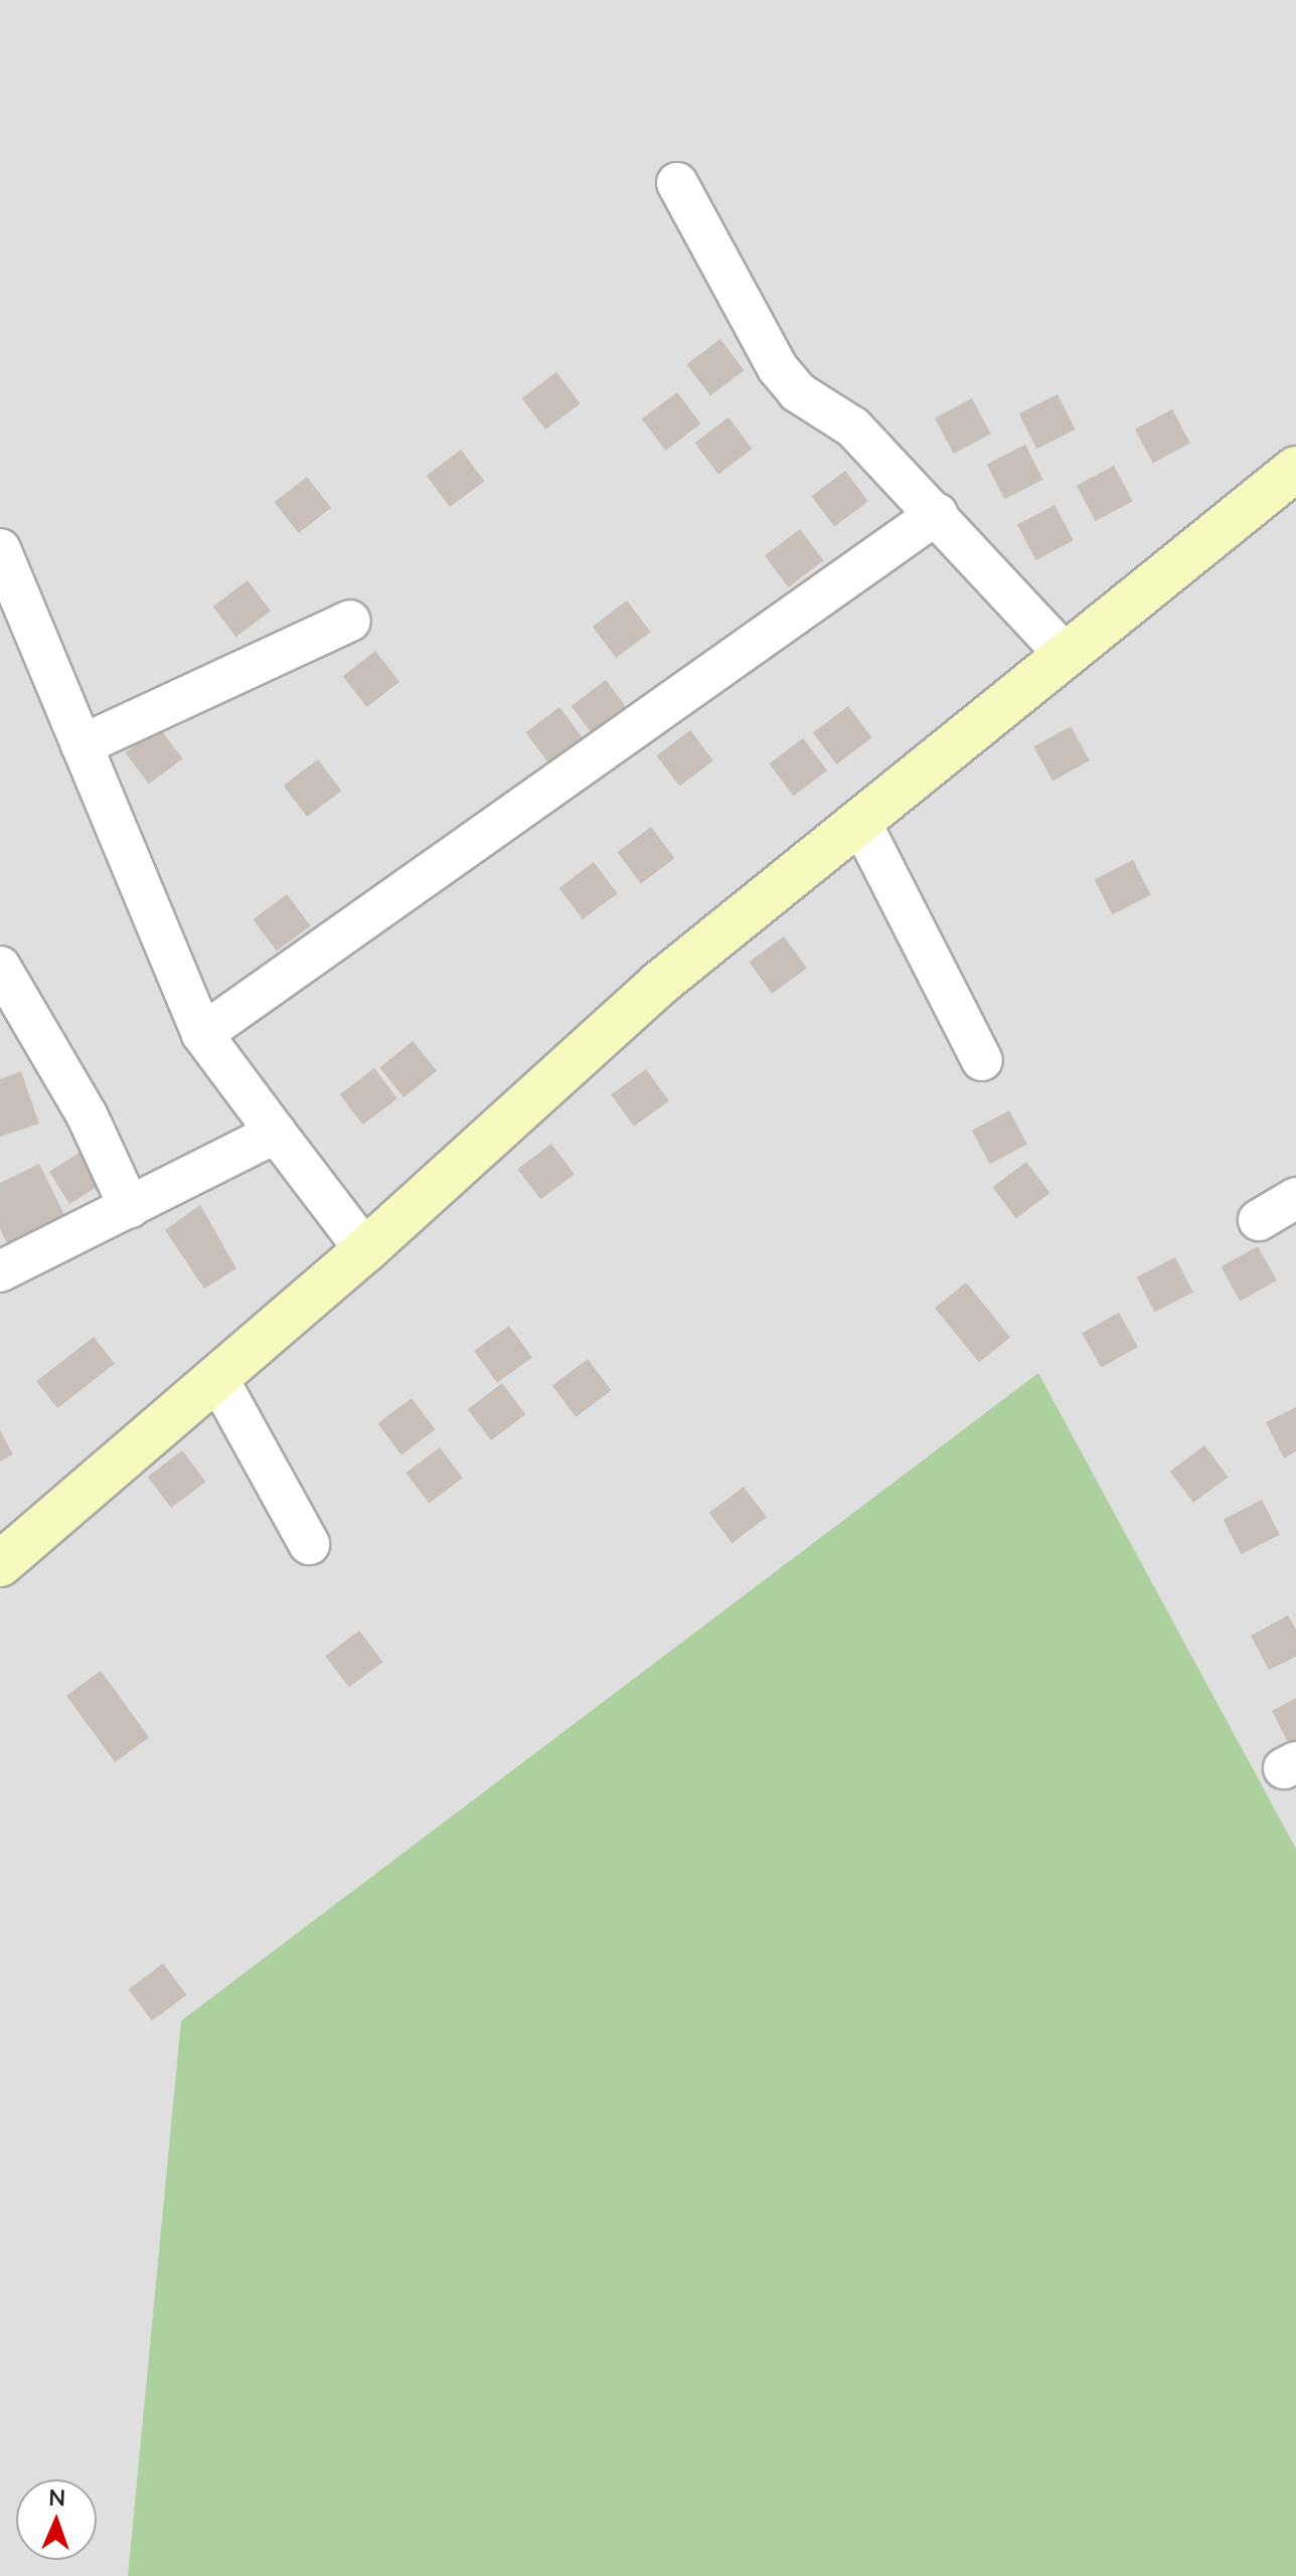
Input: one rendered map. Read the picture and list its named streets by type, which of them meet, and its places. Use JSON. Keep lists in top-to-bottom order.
{
  "north": "top"
}
